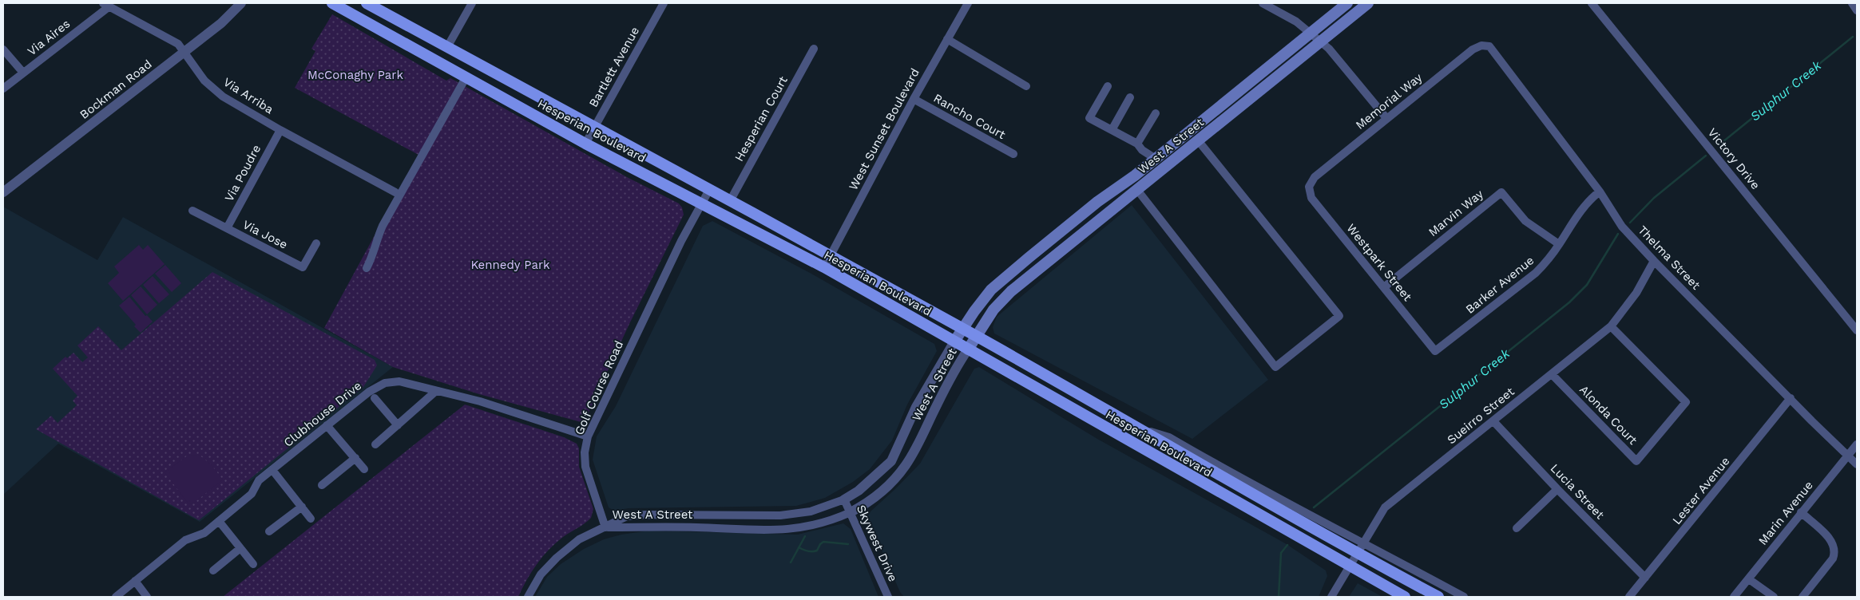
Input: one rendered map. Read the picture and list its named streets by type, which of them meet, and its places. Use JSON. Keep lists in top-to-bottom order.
{
  "streets": {
    "main road": ["Hesperian Boulevard", "West A Street"],
    "street": [
      "Via Aires",
      "Bartlett Avenue",
      "Bockman Road",
      "Via Arriba",
      "Memorial Way",
      "Rancho Court",
      "Hesperian Court",
      "West Sunset Boulevard",
      "Victory Drive",
      "Via Poudre",
      "Marvin Way",
      "Via Jose",
      "Thelma Street",
      "Westpark Street",
      "Barker Avenue",
      "Golf Course Road",
      "Clubhouse Drive",
      "Alonda Court",
      "Sueirro Street",
      "Lester Avenue",
      "Lucia Street",
      "Marin Avenue",
      "Skywest Drive"
    ]
  },
  "crossings": [
    ["Via Aires", "Via Arriba"],
    ["Bartlett Avenue", "Hesperian Boulevard"],
    ["Bockman Road", "Via Arriba"],
    ["Via Arriba", "Via Poudre"],
    ["Memorial Way", "Thelma Street"],
    ["Memorial Way", "Westpark Street"],
    ["Rancho Court", "West Sunset Boulevard"],
    ["Hesperian Court", "Hesperian Boulevard"],
    ["West Sunset Boulevard", "Hesperian Boulevard"],
    ["Hesperian Boulevard", "West A Street"],
    ["Hesperian Boulevard", "Golf Course Road"],
    ["Hesperian Boulevard", "Sueirro Street"],
    ["West A Street", "Golf Course Road"],
    ["West A Street", "Skywest Drive"],
    ["Via Poudre", "Via Jose"],
    ["Marvin Way", "Westpark Street"],
    ["Marvin Way", "Barker Avenue"],
    ["Thelma Street", "Barker Avenue"],
    ["Thelma Street", "Sueirro Street"],
    ["Thelma Street", "Lester Avenue"],
    ["Thelma Street", "Marin Avenue"],
    ["Westpark Street", "Barker Avenue"],
    ["Golf Course Road", "Clubhouse Drive"],
    ["Alonda Court", "Sueirro Street"],
    ["Sueirro Street", "Lucia Street"],
    ["Lester Avenue", "Lucia Street"]
  ],
  "water": ["Sulphur Creek"],
  "parks": ["McConaghy Park", "Kennedy Park"]
}
